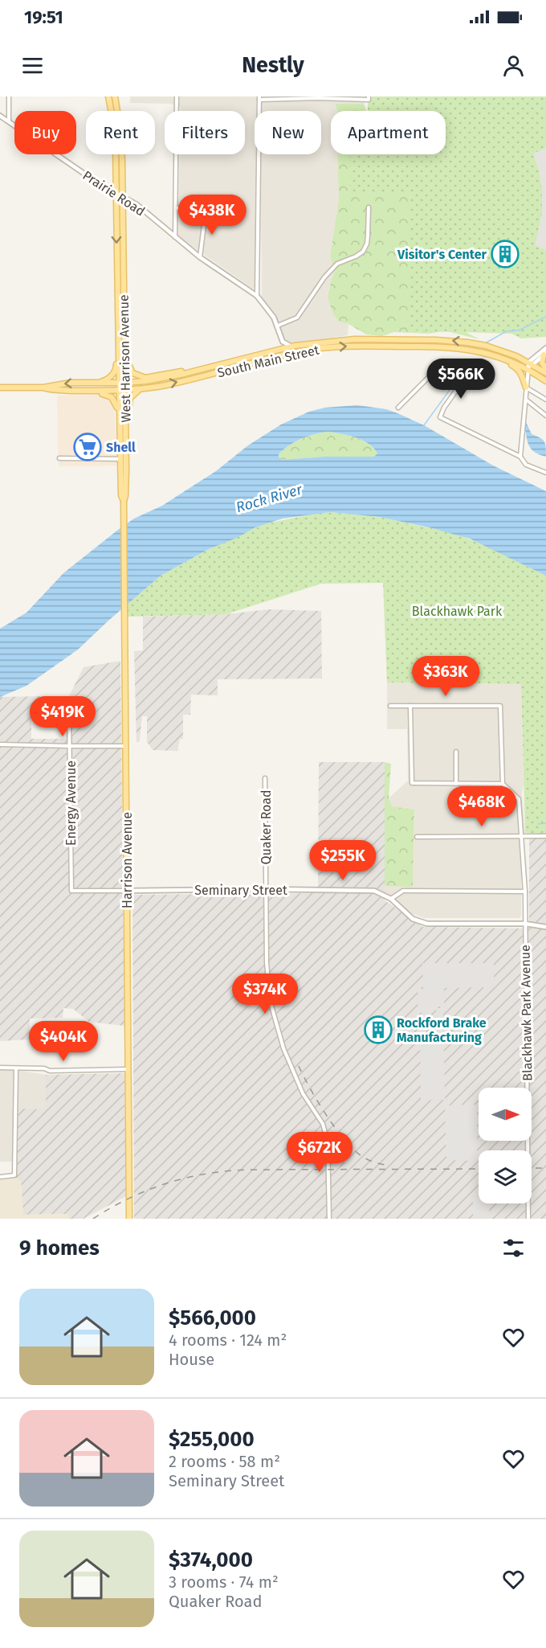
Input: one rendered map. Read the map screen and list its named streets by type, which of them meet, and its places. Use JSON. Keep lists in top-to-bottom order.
{
  "streets": {
    "main road": ["West Harrison Avenue", "South Main Street", "Harrison Avenue"],
    "street": [
      "Prairie Road",
      "Energy Avenue",
      "Quaker Road",
      "Seminary Street",
      "Blackhawk Park Avenue"
    ]
  },
  "crossings": [
    ["Prairie Road", "West Harrison Avenue"],
    ["West Harrison Avenue", "South Main Street"],
    ["West Harrison Avenue", "Harrison Avenue"],
    ["Energy Avenue", "Harrison Avenue"],
    ["Energy Avenue", "Seminary Street"],
    ["Quaker Road", "Seminary Street"],
    ["Harrison Avenue", "Seminary Street"],
    ["Seminary Street", "Blackhawk Park Avenue"]
  ],
  "water": ["Rock River"],
  "parks": ["Blackhawk Park"],
  "places": {
    "building": ["Visitor's Center", "Rockford Brake Manufacturing"],
    "supermarket": ["Shell"]
  },
  "north": "right",
  "page": {
    "status": "19:51",
    "header": "Nestly",
    "chip": [
      "Buy",
      "Rent",
      "Filters",
      "New",
      "Apartment"
    ],
    "price": [
      "$438K",
      "$566K",
      "$363K",
      "$419K",
      "$468K",
      "$255K",
      "$374K",
      "$404K",
      "$672K"
    ],
    "heading": "9 homes",
    "list": [
      {
        "name": "$566,000",
        "note": "4 rooms · 124 m² · House"
      },
      {
        "name": "$255,000",
        "note": "2 rooms · 58 m² · Seminary Street"
      },
      {
        "name": "$374,000",
        "note": "3 rooms · 74 m² · Quaker Road"
      }
    ]
  }
}
